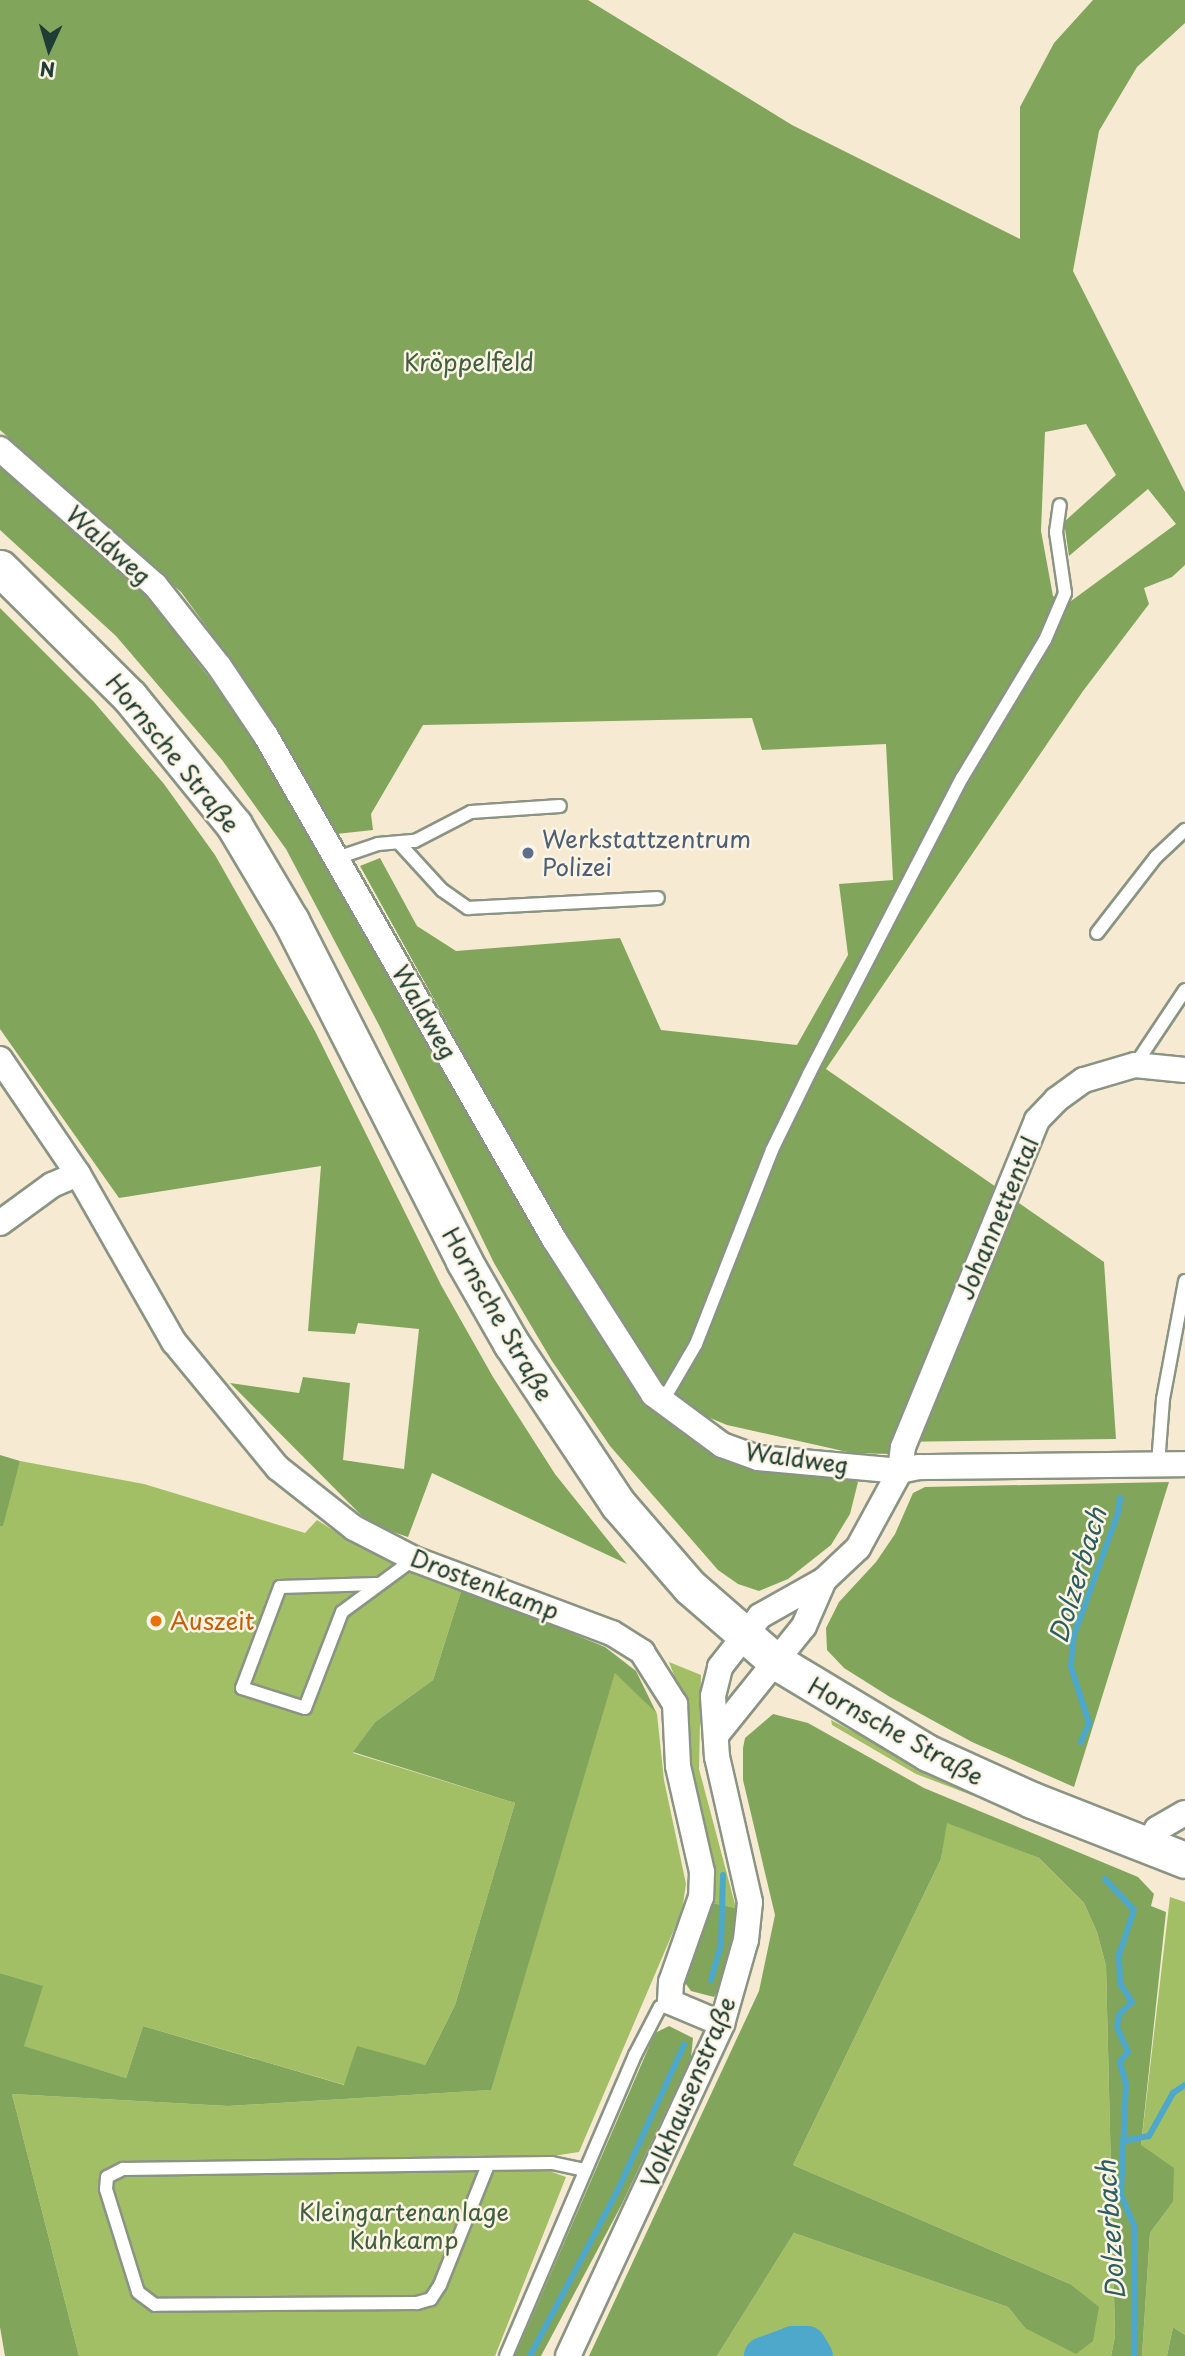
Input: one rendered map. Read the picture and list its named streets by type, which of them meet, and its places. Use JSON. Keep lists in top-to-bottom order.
{
  "streets": {
    "main road": ["Hornsche Straße"],
    "street": [
      "Waldweg",
      "Johannettental",
      "Drostenkamp",
      "Volkhausenstraße"
    ]
  },
  "crossings": [
    ["Waldweg", "Johannettental"],
    ["Hornsche Straße", "Volkhausenstraße"],
    ["Johannettental", "Volkhausenstraße"]
  ],
  "water": ["Dolzerbach"],
  "parks": ["Kröppelfeld", "Kleingartenanlage Kuhkamp"],
  "places": ["Werkstattzentrum Polizei", "Auszeit"],
  "north": "bottom"
}
